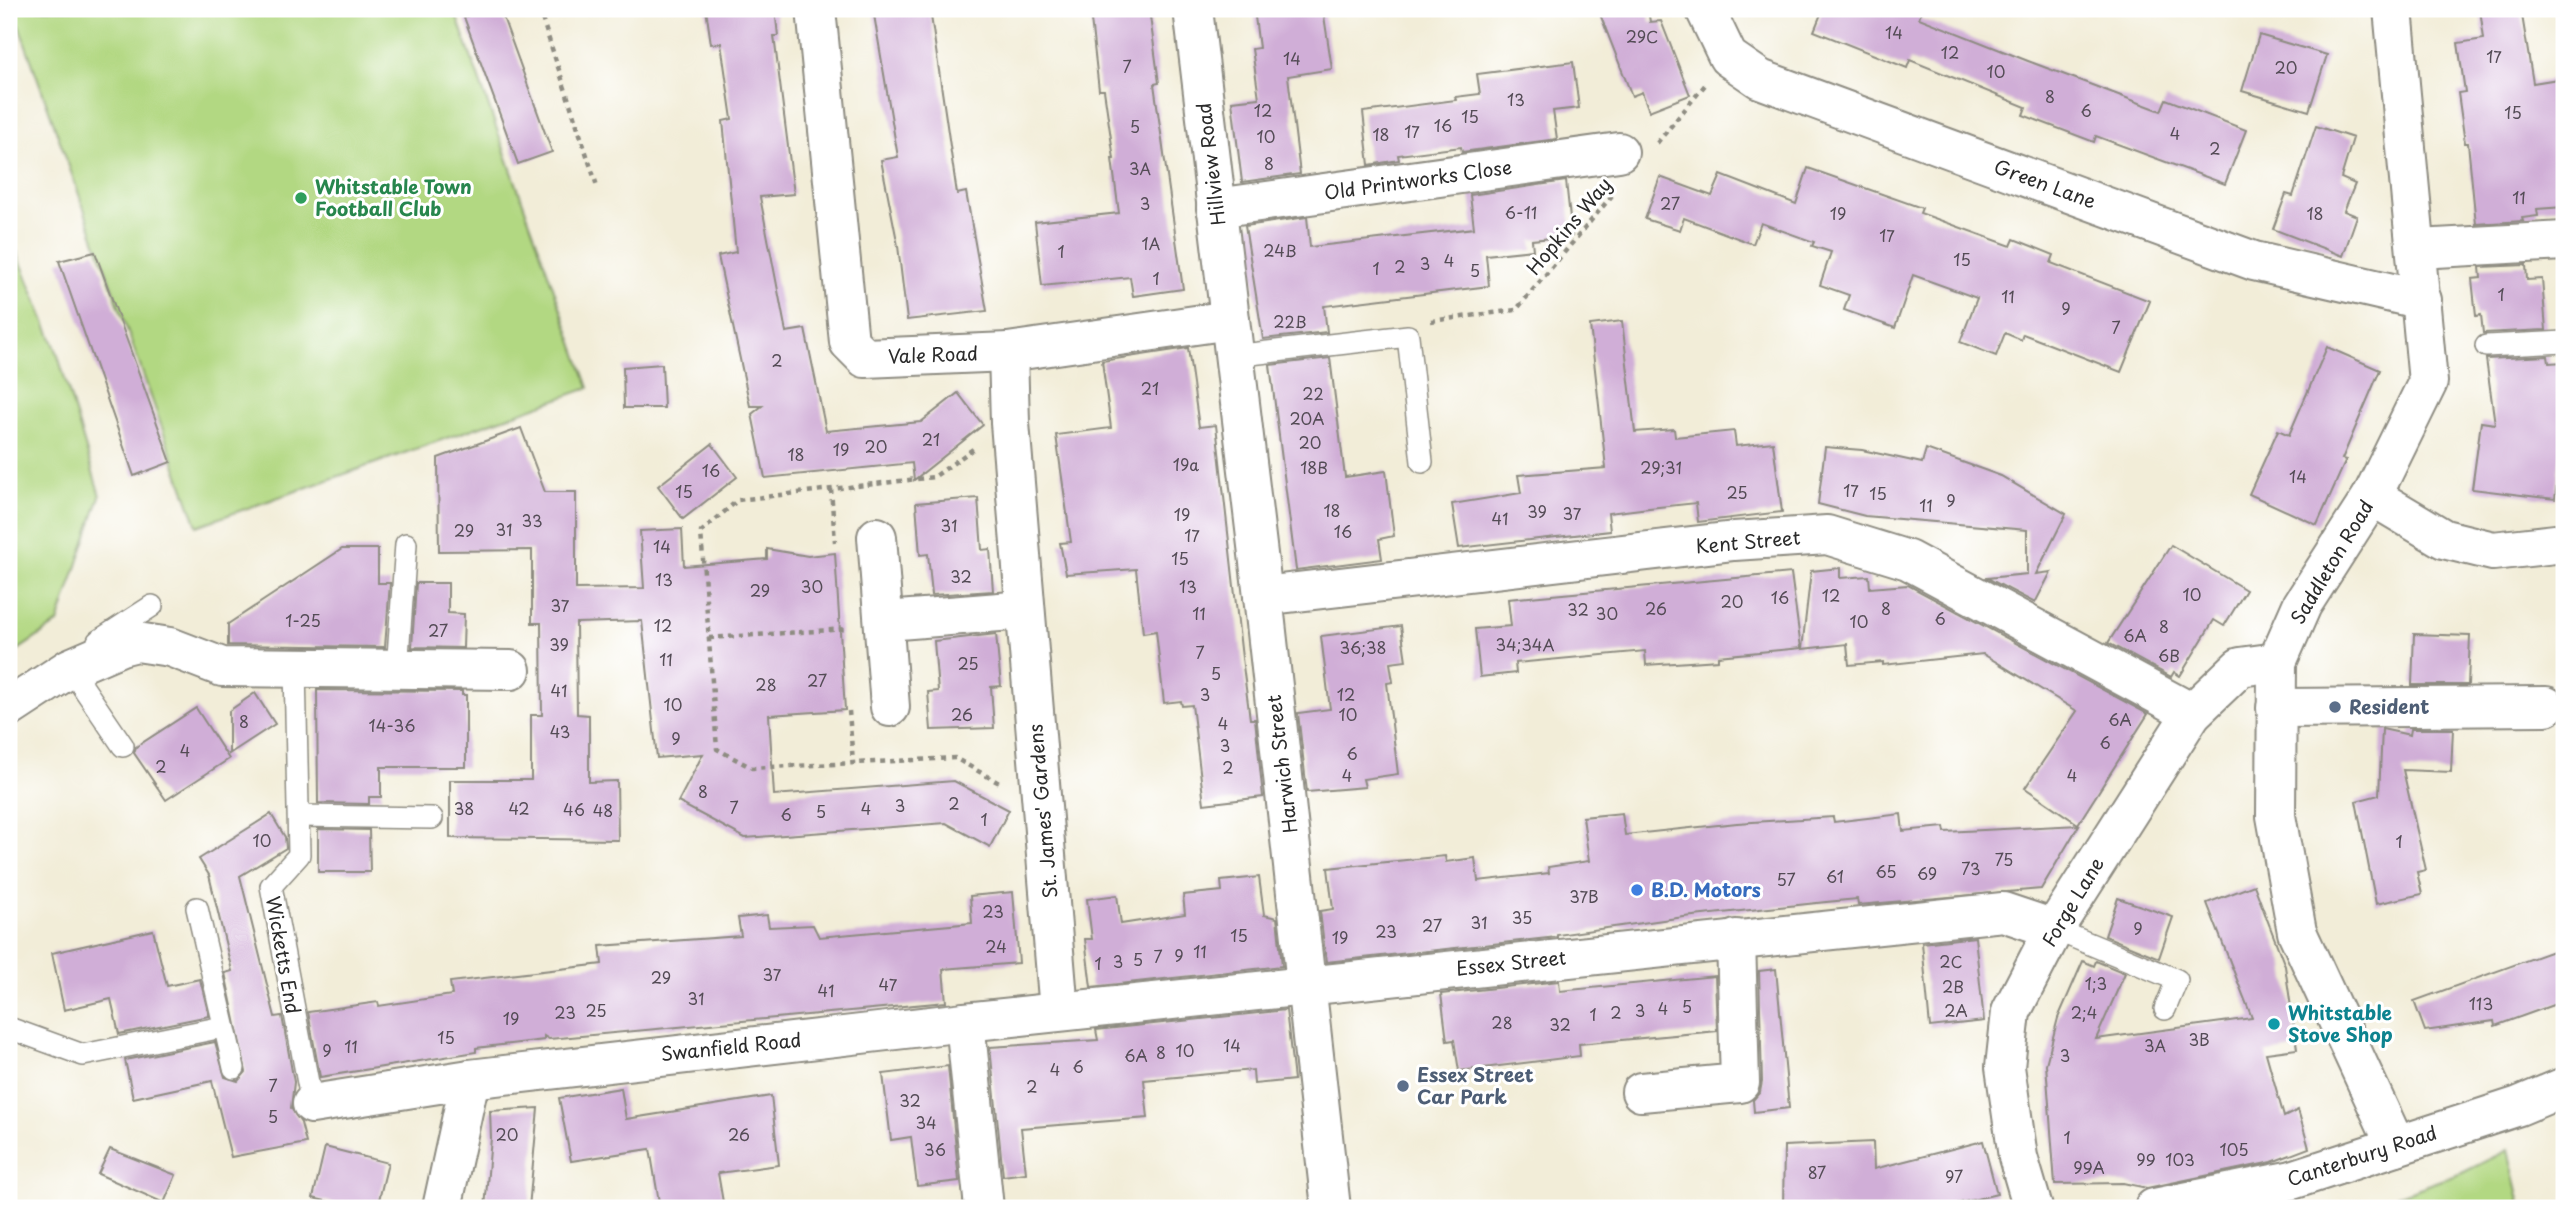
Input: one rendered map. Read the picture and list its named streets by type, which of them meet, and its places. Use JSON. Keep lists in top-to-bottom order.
{
  "streets": {
    "street": [
      "Hillview Road",
      "Old Printworks Close",
      "Green Lane",
      "Vale Road",
      "Kent Street",
      "Saddleton Road",
      "Harwich Street",
      "St. James' Gardens",
      "Forge Lane",
      "Essex Street",
      "Swanfield Road",
      "Canterbury Road"
    ],
    "lane": ["Wicketts End"],
    "path": ["Hopkins Way"]
  },
  "crossings": [
    ["Hillview Road", "Old Printworks Close"],
    ["Hillview Road", "Vale Road"],
    ["Hillview Road", "Harwich Street"],
    ["Old Printworks Close", "Hopkins Way"],
    ["Green Lane", "Hopkins Way"],
    ["Green Lane", "Saddleton Road"],
    ["Vale Road", "Harwich Street"],
    ["Vale Road", "St. James' Gardens"],
    ["Kent Street", "Harwich Street"],
    ["Kent Street", "Forge Lane"],
    ["Saddleton Road", "Forge Lane"],
    ["Saddleton Road", "Canterbury Road"],
    ["Harwich Street", "Essex Street"],
    ["St. James' Gardens", "Essex Street"],
    ["Forge Lane", "Essex Street"],
    ["Wicketts End", "Swanfield Road"],
    ["Essex Street", "Swanfield Road"]
  ],
  "places": [
    "Whitstable Town Football Club",
    "Resident",
    "B.D. Motors",
    "Whitstable Stove Shop",
    "Essex Street Car Park"
  ],
  "house_numbers": [
    "14",
    "29C",
    "12",
    "17",
    "14",
    "7",
    "20",
    "10",
    "8",
    "13",
    "12",
    "6",
    "15",
    "15",
    "16",
    "5",
    "17",
    "4",
    "18",
    "10",
    "2",
    "8",
    "3A",
    "11",
    "3",
    "27",
    "6-11",
    "19",
    "18",
    "17",
    "1A",
    "24B",
    "1",
    "15",
    "4",
    "3",
    "2",
    "1",
    "5",
    "1",
    "1",
    "11",
    "9",
    "22B",
    "7",
    "2",
    "21",
    "22",
    "20A",
    "21",
    "20",
    "20",
    "19",
    "18",
    "19a",
    "18B",
    "29;31",
    "16",
    "14",
    "17",
    "15",
    "25",
    "15",
    "9",
    "11",
    "18",
    "39",
    "37",
    "19",
    "41",
    "33",
    "31",
    "31",
    "29",
    "16",
    "17",
    "14",
    "15",
    "32",
    "13",
    "30",
    "13",
    "29",
    "10",
    "12",
    "16",
    "20",
    "37",
    "26",
    "8",
    "32",
    "11",
    "30",
    "6",
    "1-25",
    "10",
    "12",
    "8",
    "27",
    "6A",
    "39",
    "34;34A",
    "36;38",
    "7",
    "6B",
    "11",
    "25",
    "5",
    "27",
    "28",
    "41",
    "3",
    "12",
    "10",
    "26",
    "10",
    "6A",
    "8",
    "4",
    "14-36",
    "43",
    "9",
    "6",
    "3",
    "4",
    "6",
    "2",
    "2",
    "4",
    "4",
    "8",
    "2",
    "3",
    "7",
    "38",
    "42",
    "4",
    "46",
    "48",
    "5",
    "6",
    "1",
    "10",
    "1",
    "75",
    "73",
    "65",
    "69",
    "61",
    "57",
    "37B",
    "23",
    "35",
    "31",
    "27",
    "9",
    "23",
    "15",
    "19",
    "24",
    "11",
    "9",
    "7",
    "5",
    "3",
    "2C",
    "1",
    "37",
    "29",
    "1;3",
    "47",
    "2B",
    "41",
    "31",
    "113",
    "5",
    "4",
    "25",
    "3",
    "2A",
    "23",
    "2",
    "2;4",
    "1",
    "19",
    "28",
    "32",
    "15",
    "3B",
    "14",
    "3A",
    "11",
    "9",
    "10",
    "8",
    "6A",
    "3",
    "6",
    "4",
    "7",
    "2",
    "32",
    "5",
    "34",
    "20",
    "26",
    "1",
    "36",
    "105",
    "99",
    "103",
    "99A",
    "87",
    "97"
  ]
}
